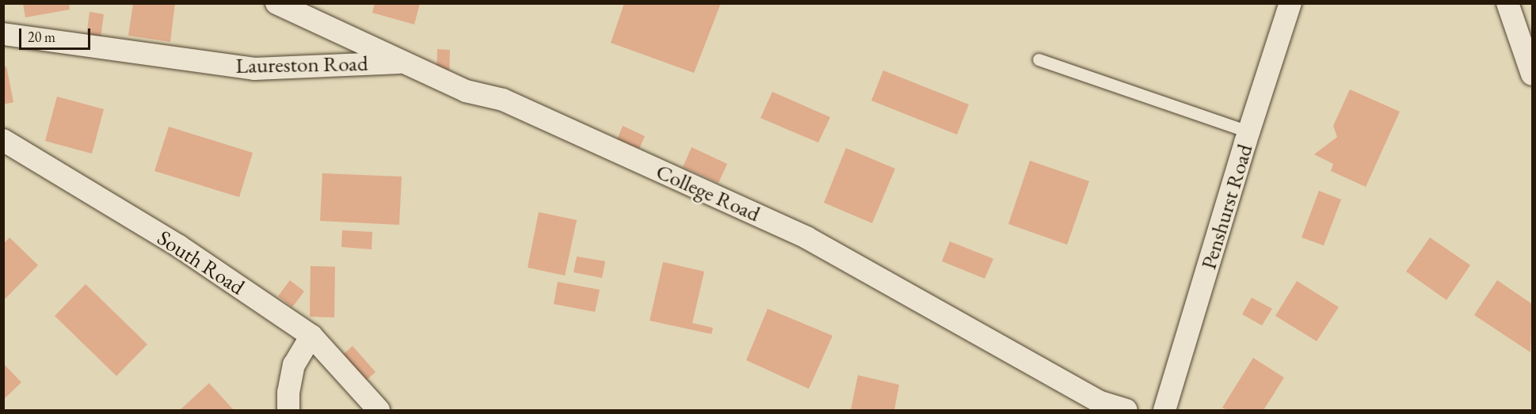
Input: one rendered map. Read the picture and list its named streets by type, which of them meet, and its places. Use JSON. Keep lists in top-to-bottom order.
{
  "streets": {
    "street": [
      "Laureston Road",
      "College Road",
      "Penshurst Road",
      "South Road"
    ]
  },
  "crossings": [
    ["Laureston Road", "College Road"]
  ],
  "scale_bar": "20 m"
}
